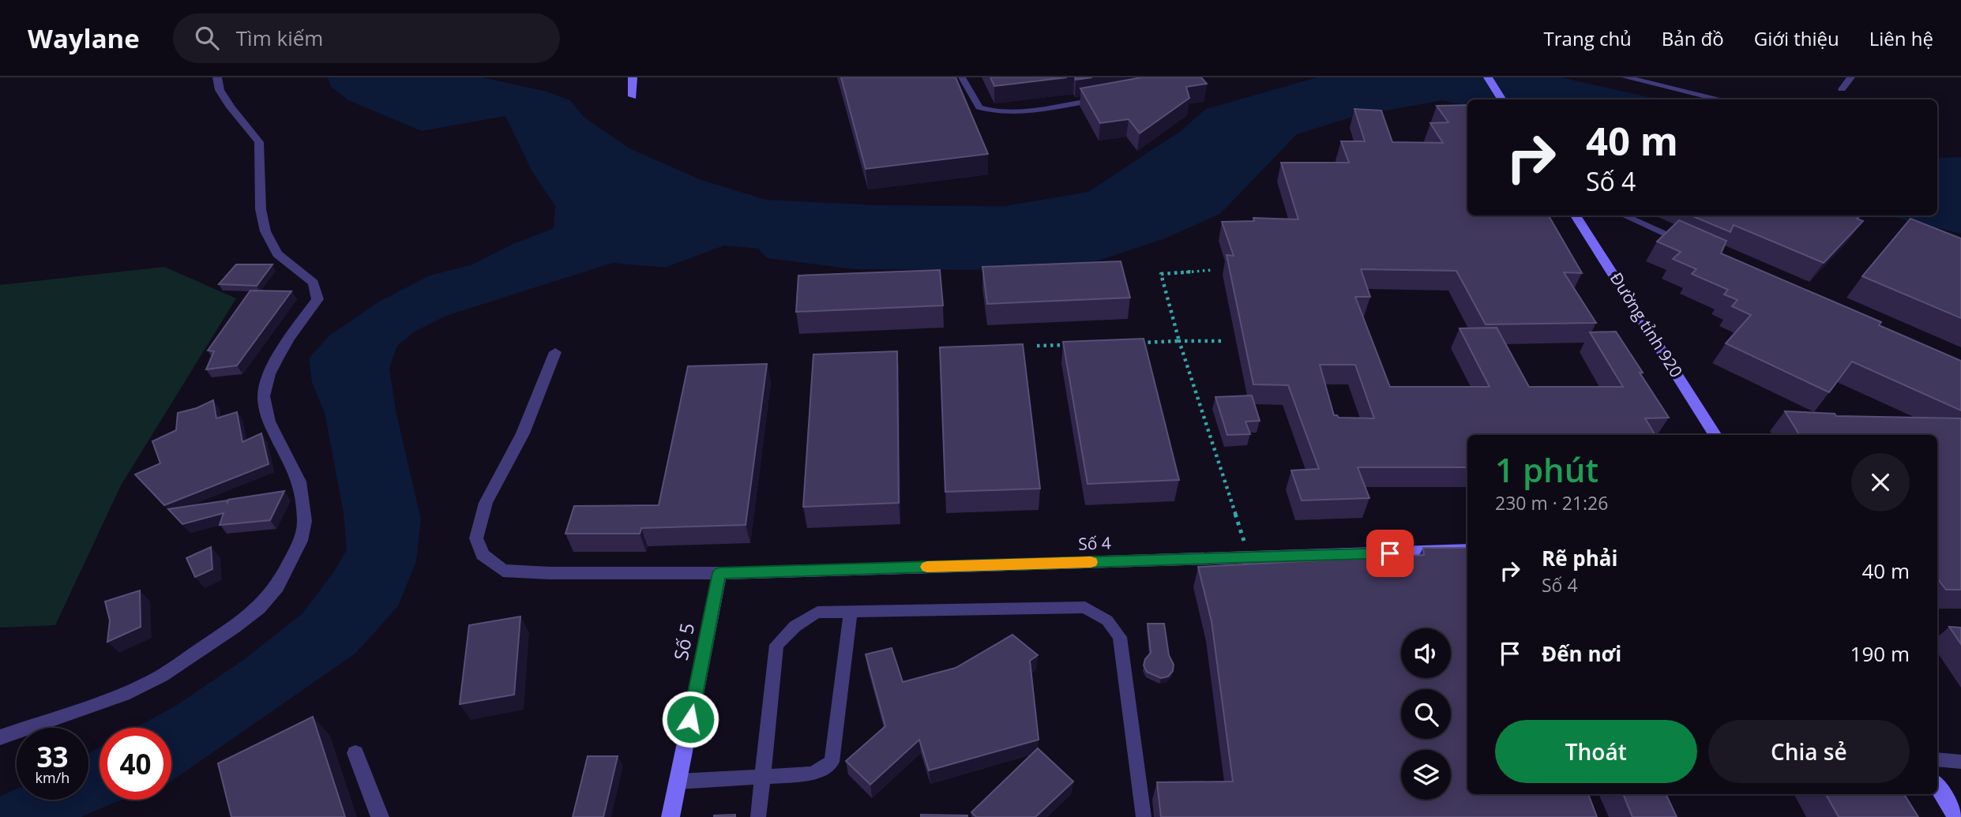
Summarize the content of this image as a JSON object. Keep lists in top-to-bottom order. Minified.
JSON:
{"streets":{"street":["Đường tỉnh 920","Số 4","Số 5"]},"crossings":[["Số 4","Số 5"]],"page":{"header":"Waylane","search":"Tìm kiếm","nav":["Trang chủ","Bản đồ","Giới thiệu","Liên hệ"],"turn":["40 m","Số 4"],"heading":["1 phút","230 m · 21:26"],"list":[{"name":"Rẽ phải","note":"Số 4","value":"40 m"},{"name":"Đến nơi","value":"190 m"}],"buttons":["Thoát","Chia sẻ"],"speed":"33 km/h","limit":"40"}}
